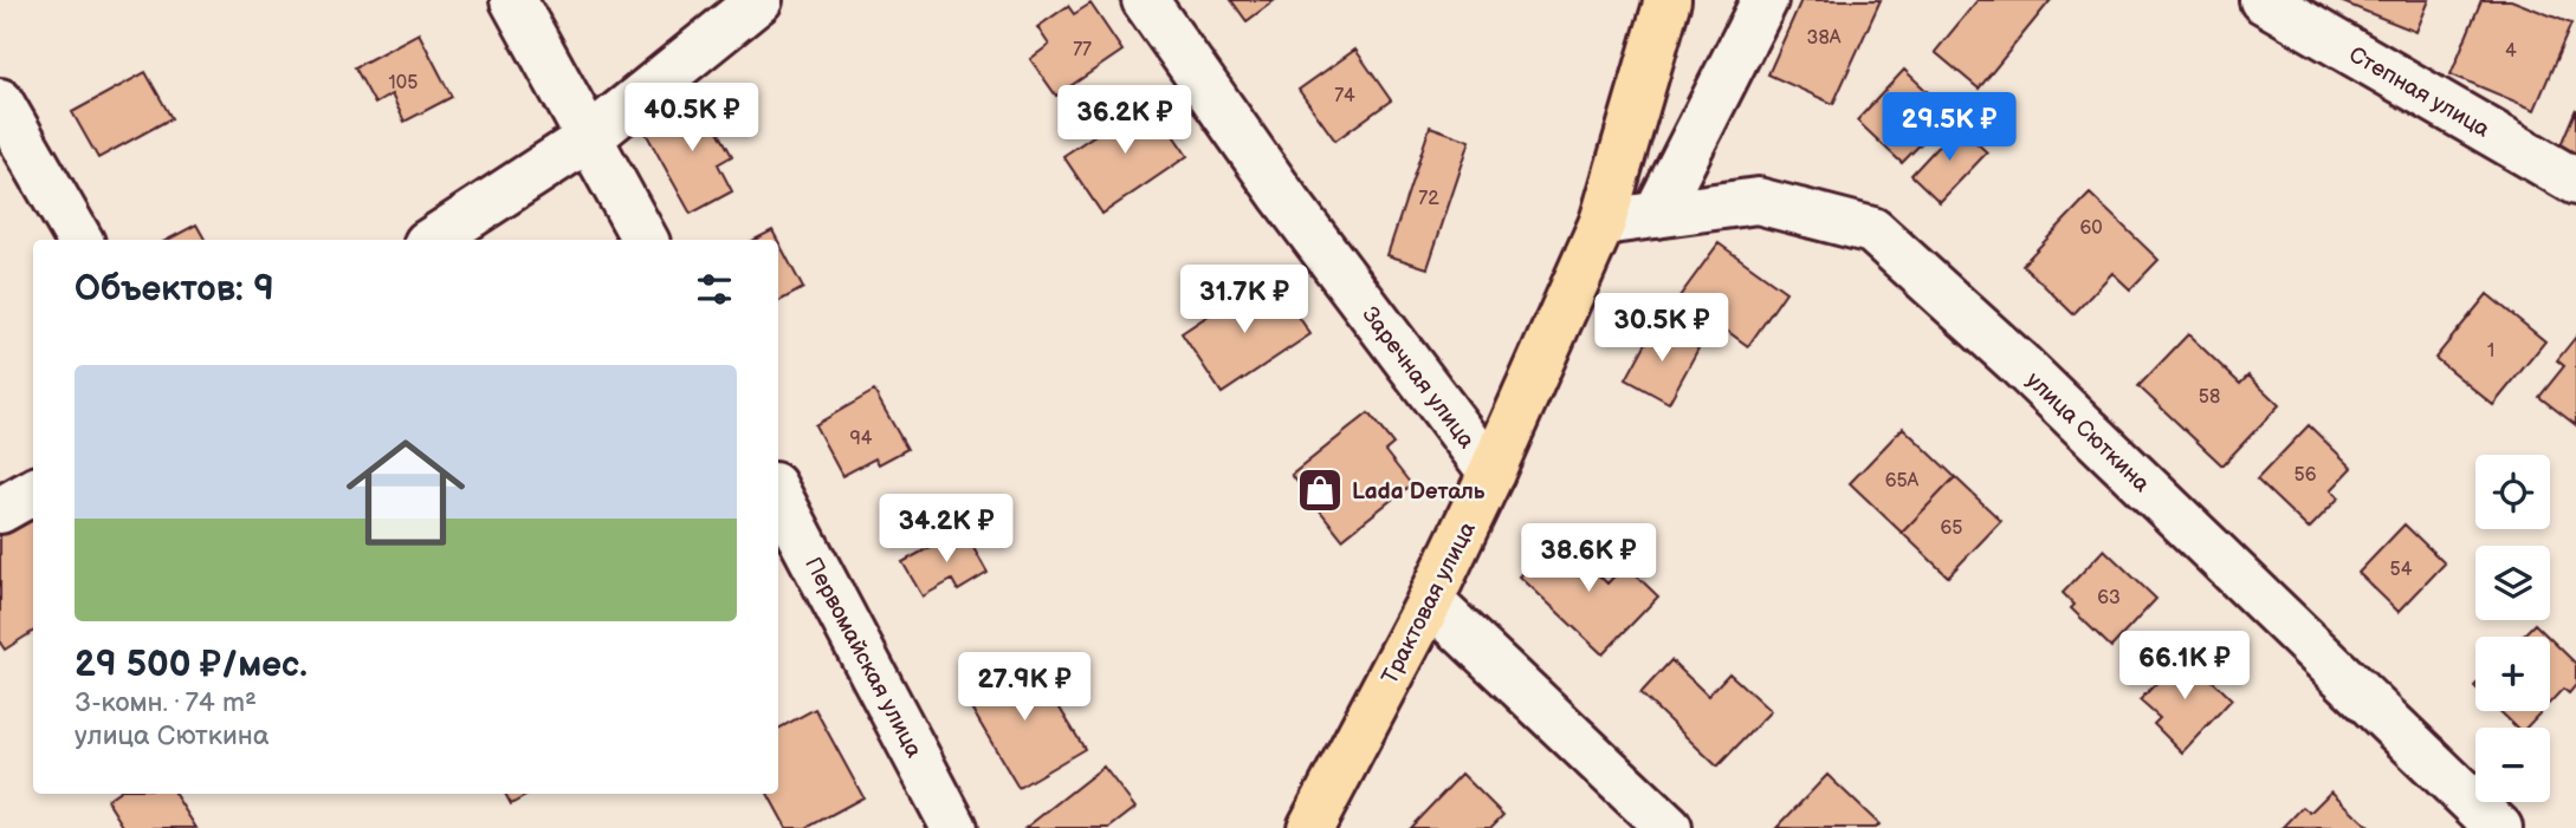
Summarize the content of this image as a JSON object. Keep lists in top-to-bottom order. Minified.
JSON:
{"streets":{"main road":["Трактовая улица"],"street":["Степная улица","Заречная улица","улица Сюткина","Первомайская улица"]},"crossings":[["Заречная улица","Трактовая улица"],["улица Сюткина","Трактовая улица"]],"places":{"shop":["Lada Dеталь"]},"house_numbers":["38А","77","4","105","74","72","60","1","58","94","56","65А","65","54","63"],"page":{"price":["40.5K ₽","36.2K ₽","29.5K ₽","31.7K ₽","30.5K ₽","34.2K ₽","38.6K ₽","66.1K ₽","27.9K ₽"],"heading":"Объектов: 9","list":[{"name":"29 500 ₽/мес.","note":"3-комн. · 74 m² · улица Сюткина"}],"map_buttons":["+","−"]}}
